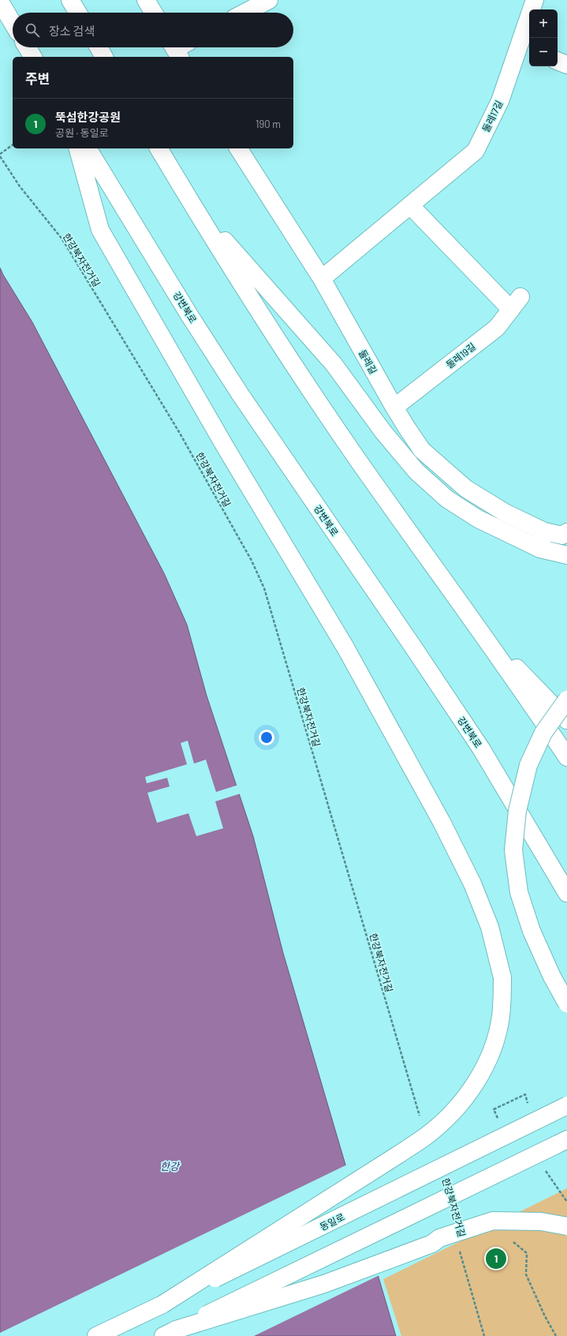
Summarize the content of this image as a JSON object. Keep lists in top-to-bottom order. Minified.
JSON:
{"streets":{"main road":["둘레17길","강변북로","둘레19길","둘레길","동일로"],"path":["한강북자전거길"]},"crossings":[["둘레17길","둘레19길"],["둘레17길","둘레길"],["둘레19길","둘레길"]],"water":["한강"],"page":{"map_buttons":["+","−"],"search":"장소 검색","heading":"주변","list":[{"mark":"1","name":"뚝섬한강공원","note":"공원 · 동일로","value":"190 m"}],"pins":"1"}}
